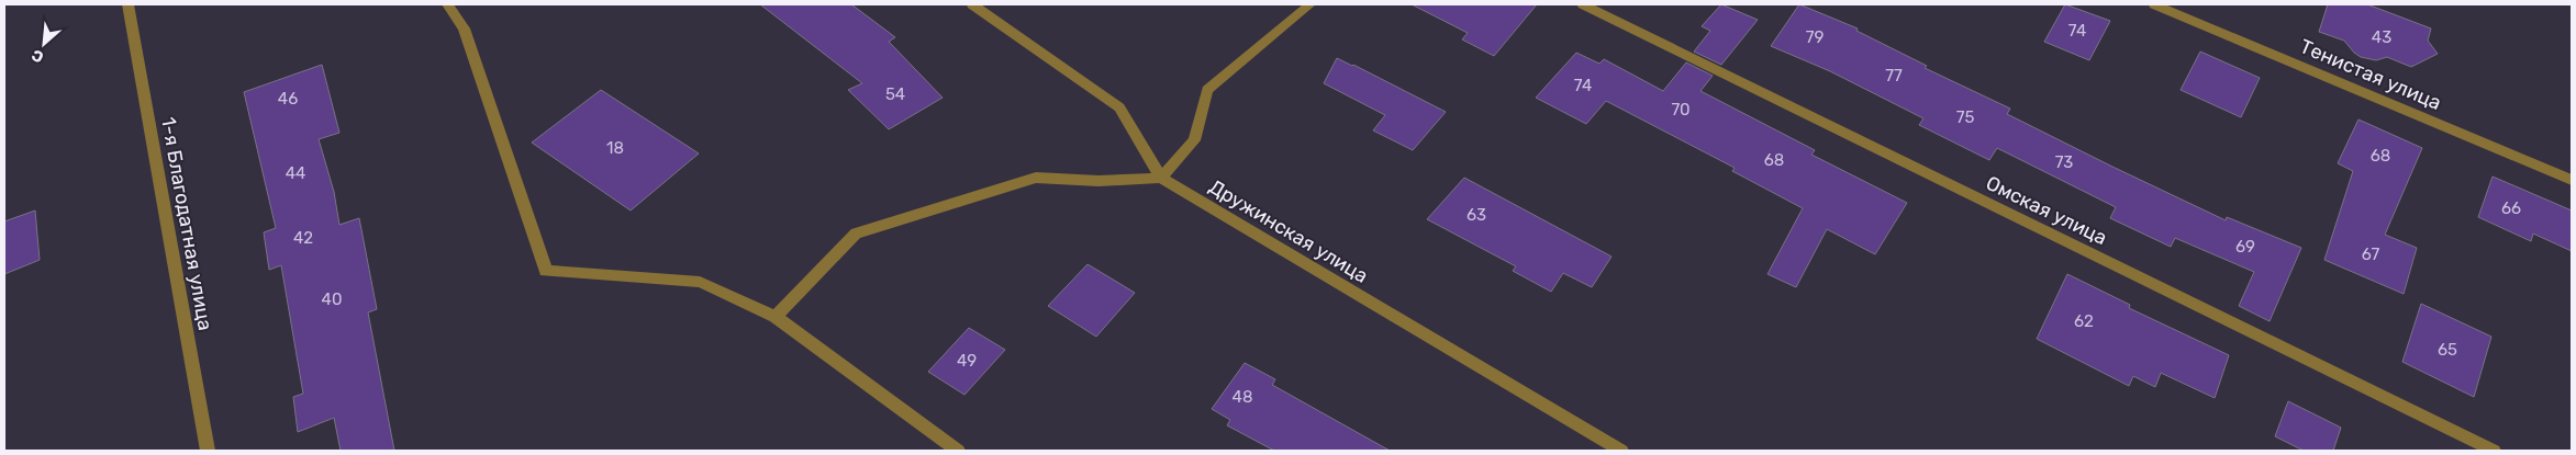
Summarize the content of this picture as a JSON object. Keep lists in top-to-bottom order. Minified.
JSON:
{"streets":{"street":["Тенистая улица","Омская улица","1-я Благодатная улица","Дружинская улица"]},"house_numbers":["74","79","43","77","74","54","46","70","75","18","68","68","73","44","66","63","42","69","67","40","62","65","49","48"],"north":"bottom left"}
